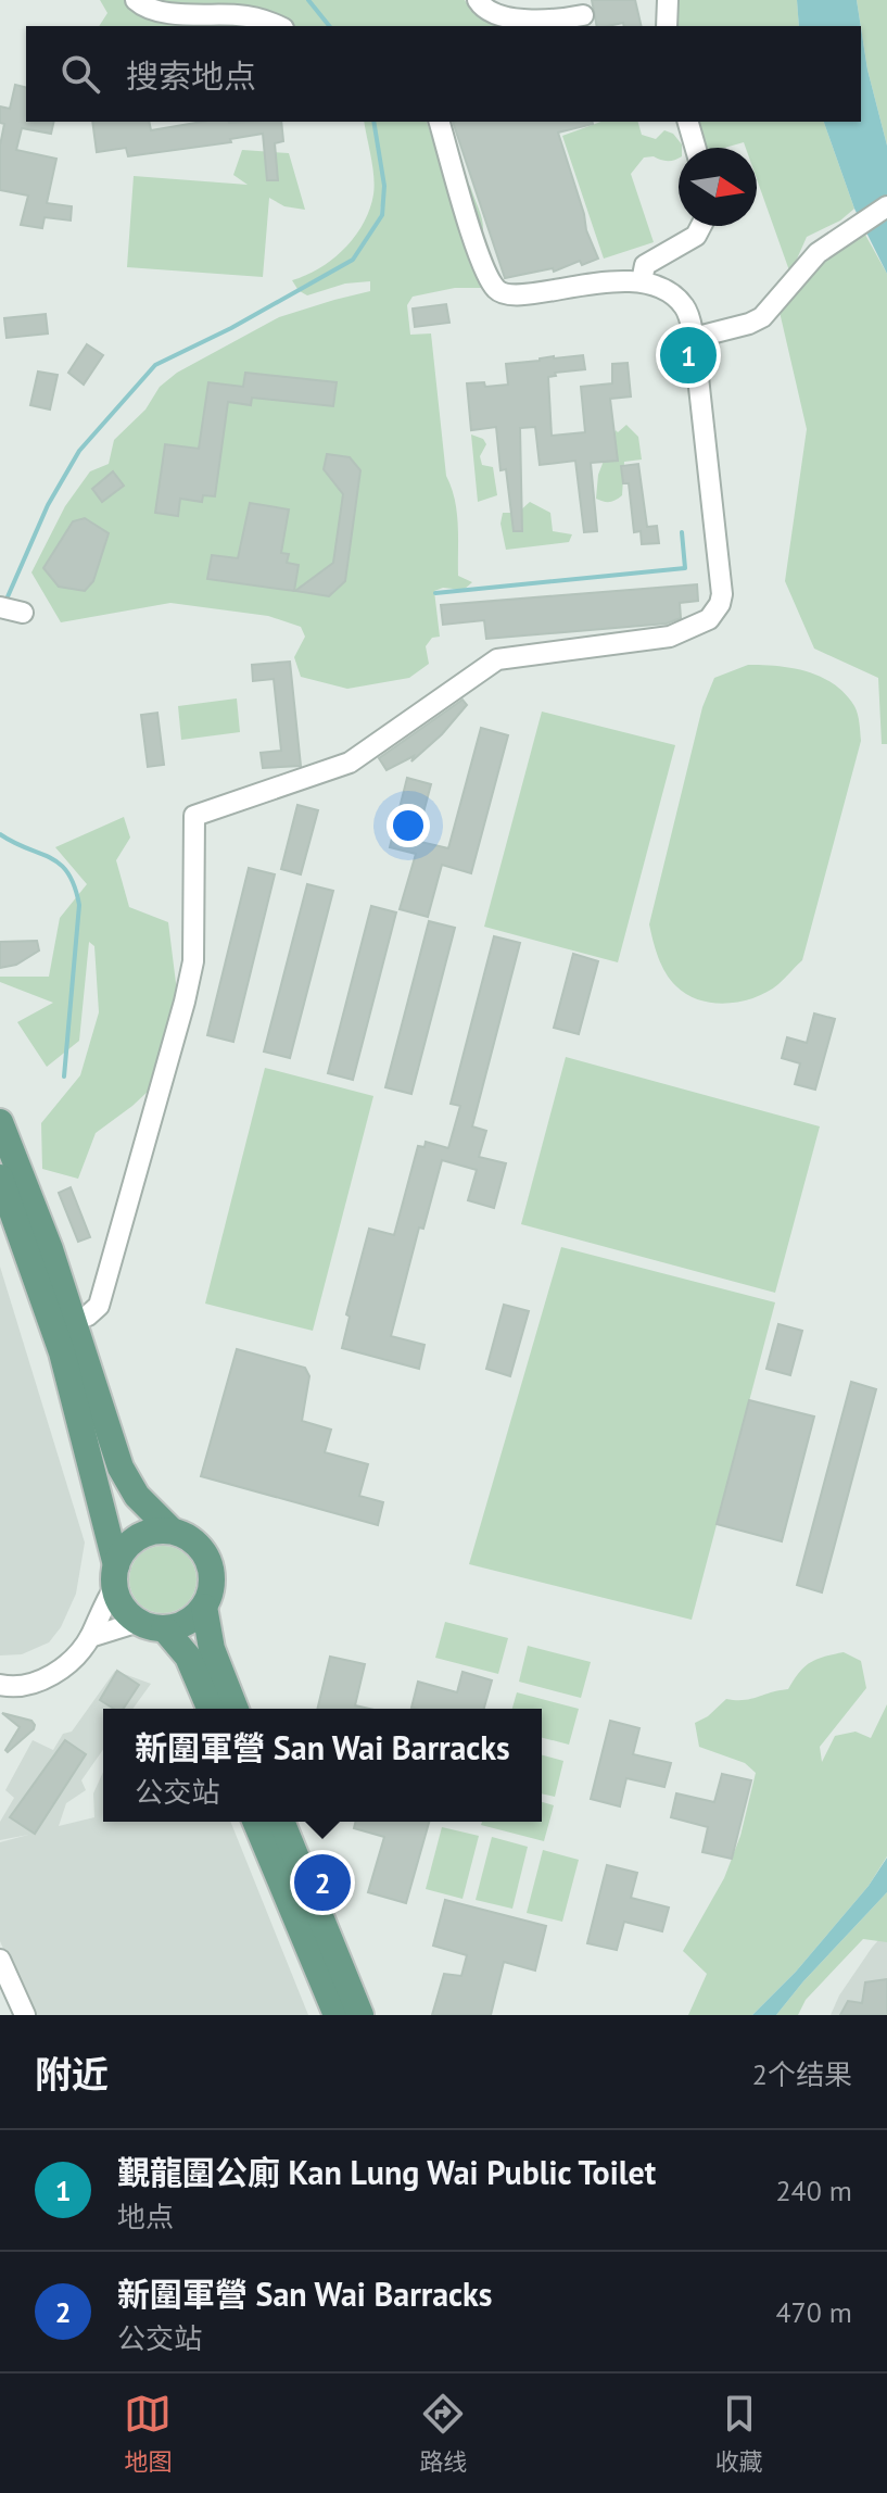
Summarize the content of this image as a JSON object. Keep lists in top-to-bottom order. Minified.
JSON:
{"north":"right","page":{"search":"搜索地点","pins":["1","2"],"popup":["新圍軍營 San Wai Barracks","公交站"],"heading":["附近","2个结果"],"list":[{"mark":"1","name":"覲龍圍公廁 Kan Lung Wai Public Toilet","note":"地点","value":"240 m"},{"mark":"2","name":"新圍軍營 San Wai Barracks","note":"公交站","value":"470 m"}],"nav":["地图","路线","收藏"]}}
